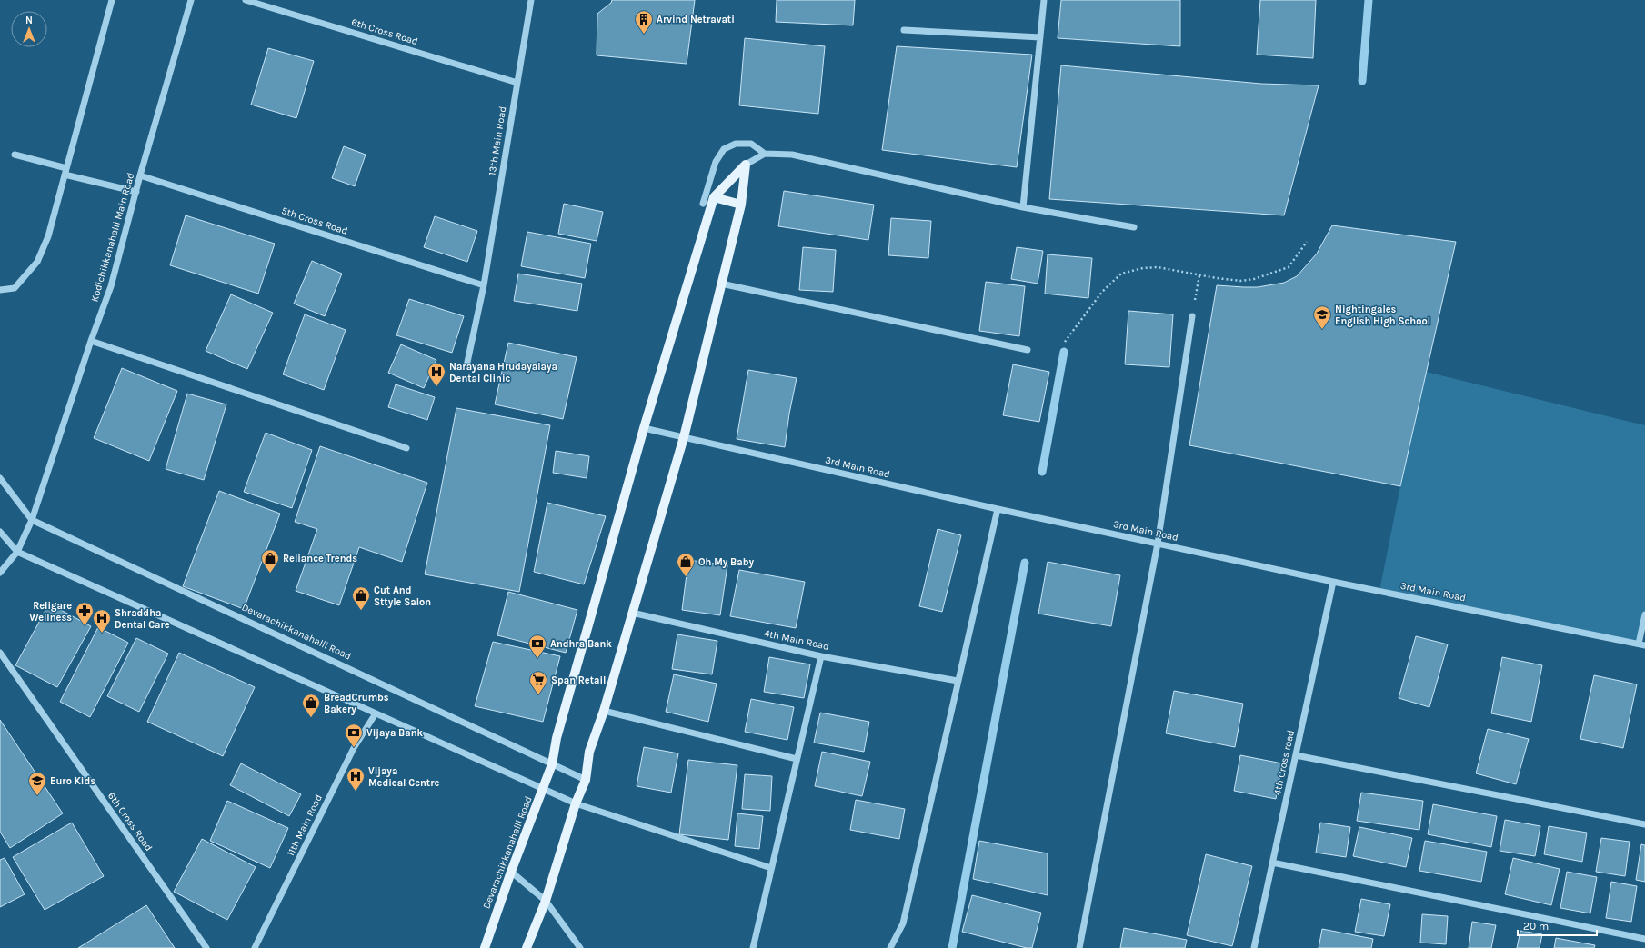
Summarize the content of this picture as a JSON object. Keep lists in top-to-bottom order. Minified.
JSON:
{"streets":{"main road":["Devarachikkanahalli Road"],"street":["6th Cross Road","13th Main Road","5th Cross Road","Kodichikkanahalli Main Road","3rd Main Road","4th Main Road","4th Cross road","11th Main Road"]},"crossings":[["6th Cross Road","13th Main Road"],["13th Main Road","5th Cross Road"],["5th Cross Road","Kodichikkanahalli Main Road"],["Kodichikkanahalli Main Road","Devarachikkanahalli Road"],["3rd Main Road","Devarachikkanahalli Road"],["3rd Main Road","4th Cross road"]],"places":{"building":["Arvind Netravati"],"school or university":["Nightingales English High School","Euro Kids"],"hospital":["Narayana Hrudayalaya Dental Clinic","Shraddha Dental Care","Vijaya Medical Centre"],"shop":["Reliance Trends","Oh My Baby","Cut And Sttyle Salon","BreadCrumbs Bakery"],"pharmacy":["Religare Wellness"],"bank":["Andhra Bank","Vijaya Bank"],"supermarket":["Span Retail"]},"scale_bar":"20 m","north":"top"}
